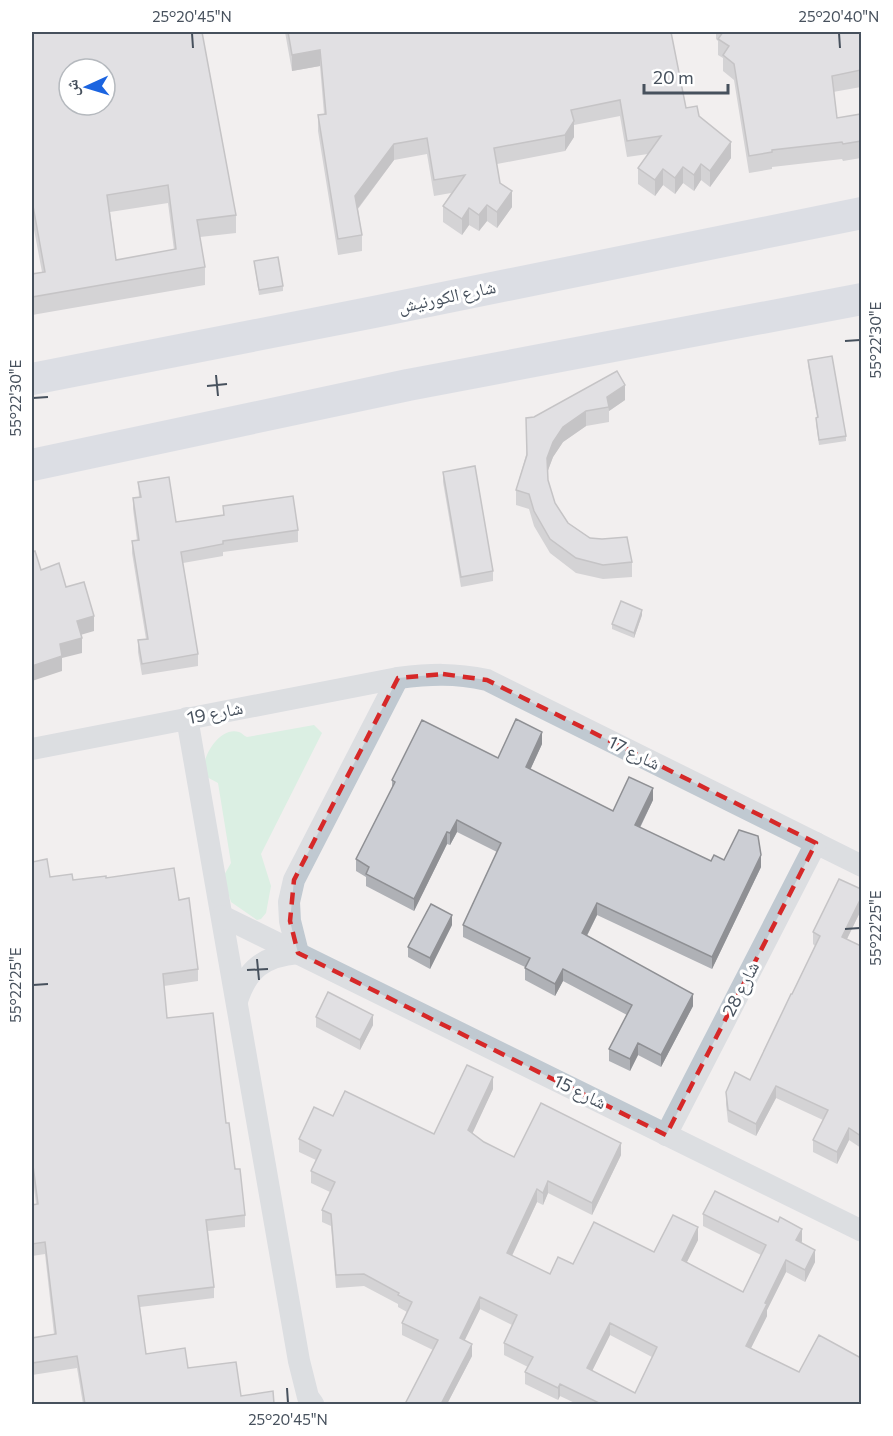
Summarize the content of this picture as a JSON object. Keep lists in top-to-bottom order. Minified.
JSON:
{"streets":{"street":["شارع الكورنيش","شارع 19","شارع 17","شارع 28","شارع 15"]},"crossings":[["شارع 19","شارع 17"],["شارع 17","شارع 28"],["شارع 28","شارع 15"]],"scale_bar":"20 m","north":"left","coordinates":["25°20'45\"N","25°20'40\"N","55°22'30\"E","55°22'25\"E"]}
